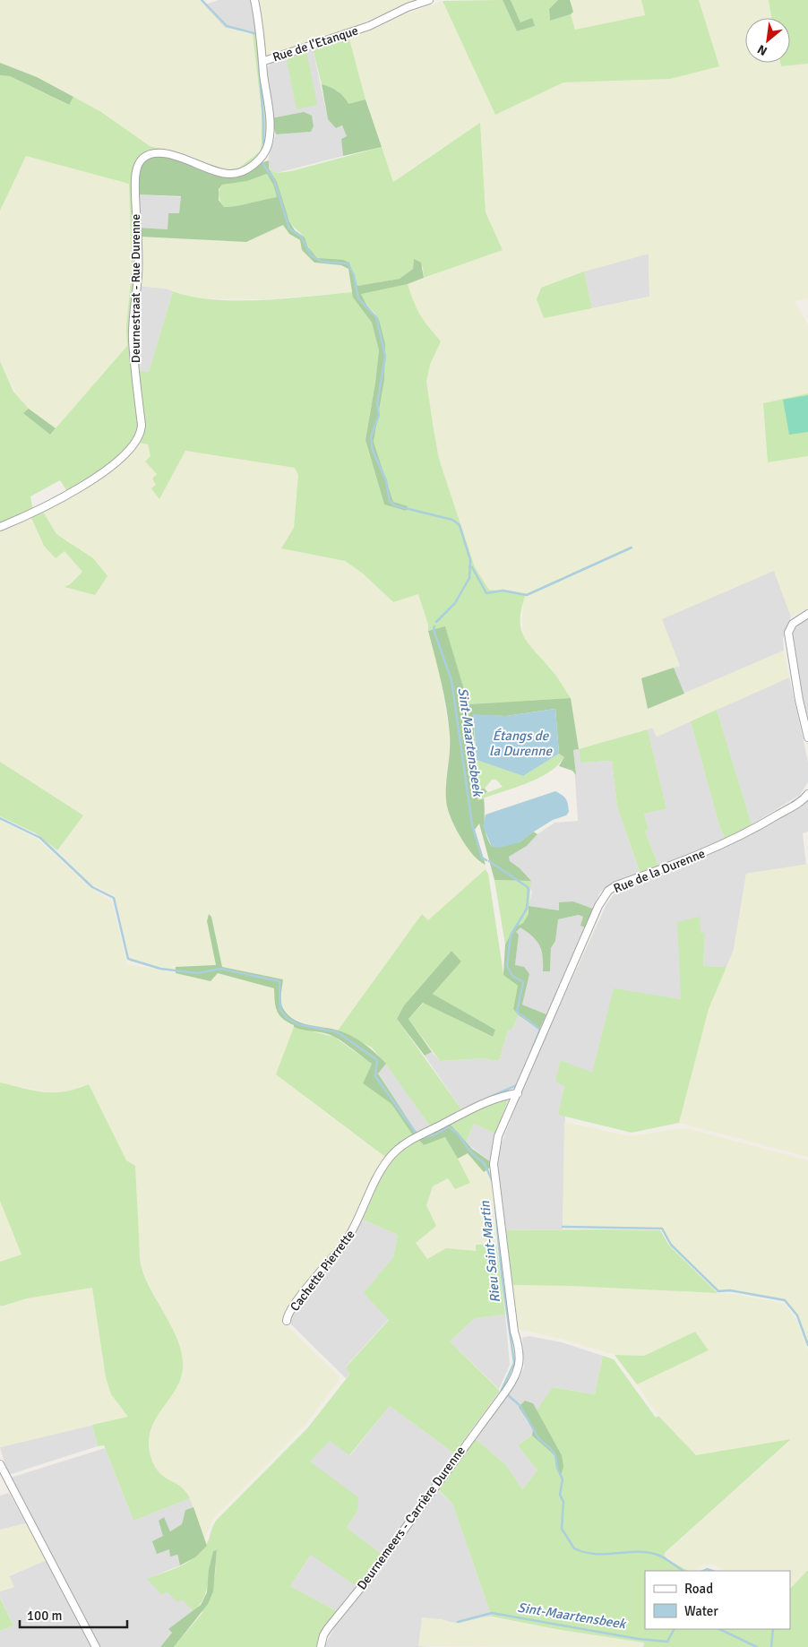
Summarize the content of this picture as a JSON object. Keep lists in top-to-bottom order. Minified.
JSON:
{"streets":{"street":["Rue de l'Etanque","Deurnestraat - Rue Durenne","Rue de la Durenne","Cachette Pierrette","Deurnemeers - Carrière Durenne"]},"crossings":[["Rue de l'Etanque","Deurnestraat - Rue Durenne"],["Rue de la Durenne","Cachette Pierrette"],["Rue de la Durenne","Deurnemeers - Carrière Durenne"]],"water":["Étangs de la Durenne","Sint-Maartensbeek","Rieu Saint-Martin"],"legend":["Road","Water"],"scale_bar":"100 m","north":"bottom left"}
